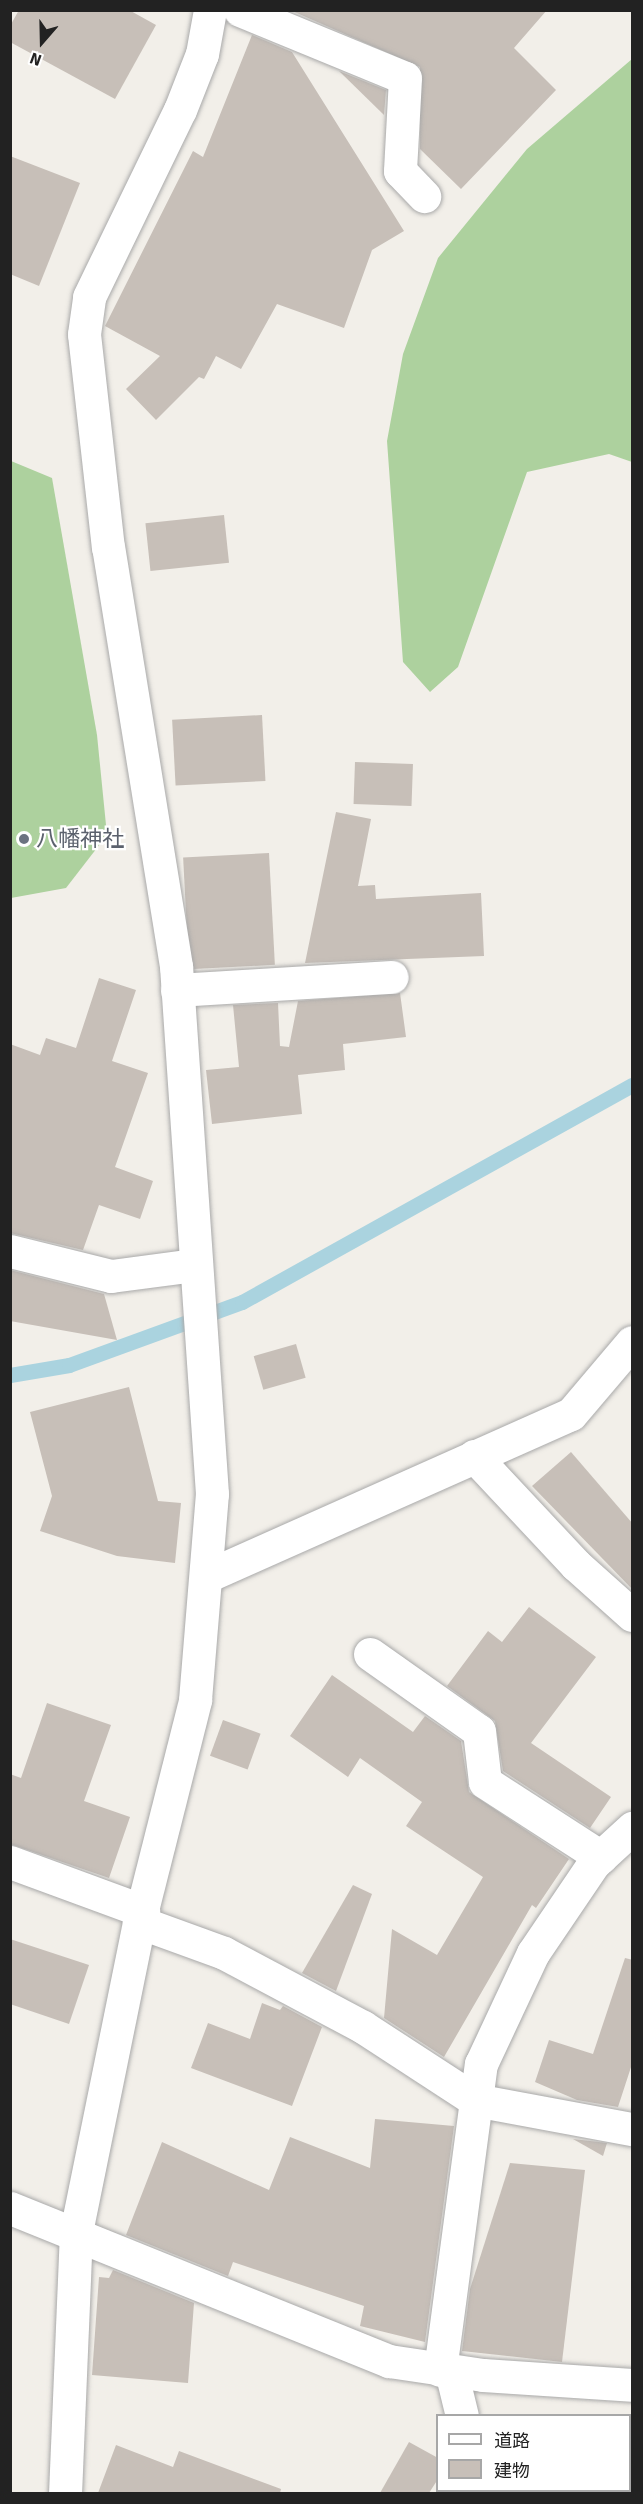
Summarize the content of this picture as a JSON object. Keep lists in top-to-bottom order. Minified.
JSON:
{"places":["八幡神社"],"legend":["道路","建物"],"north":"bottom"}
